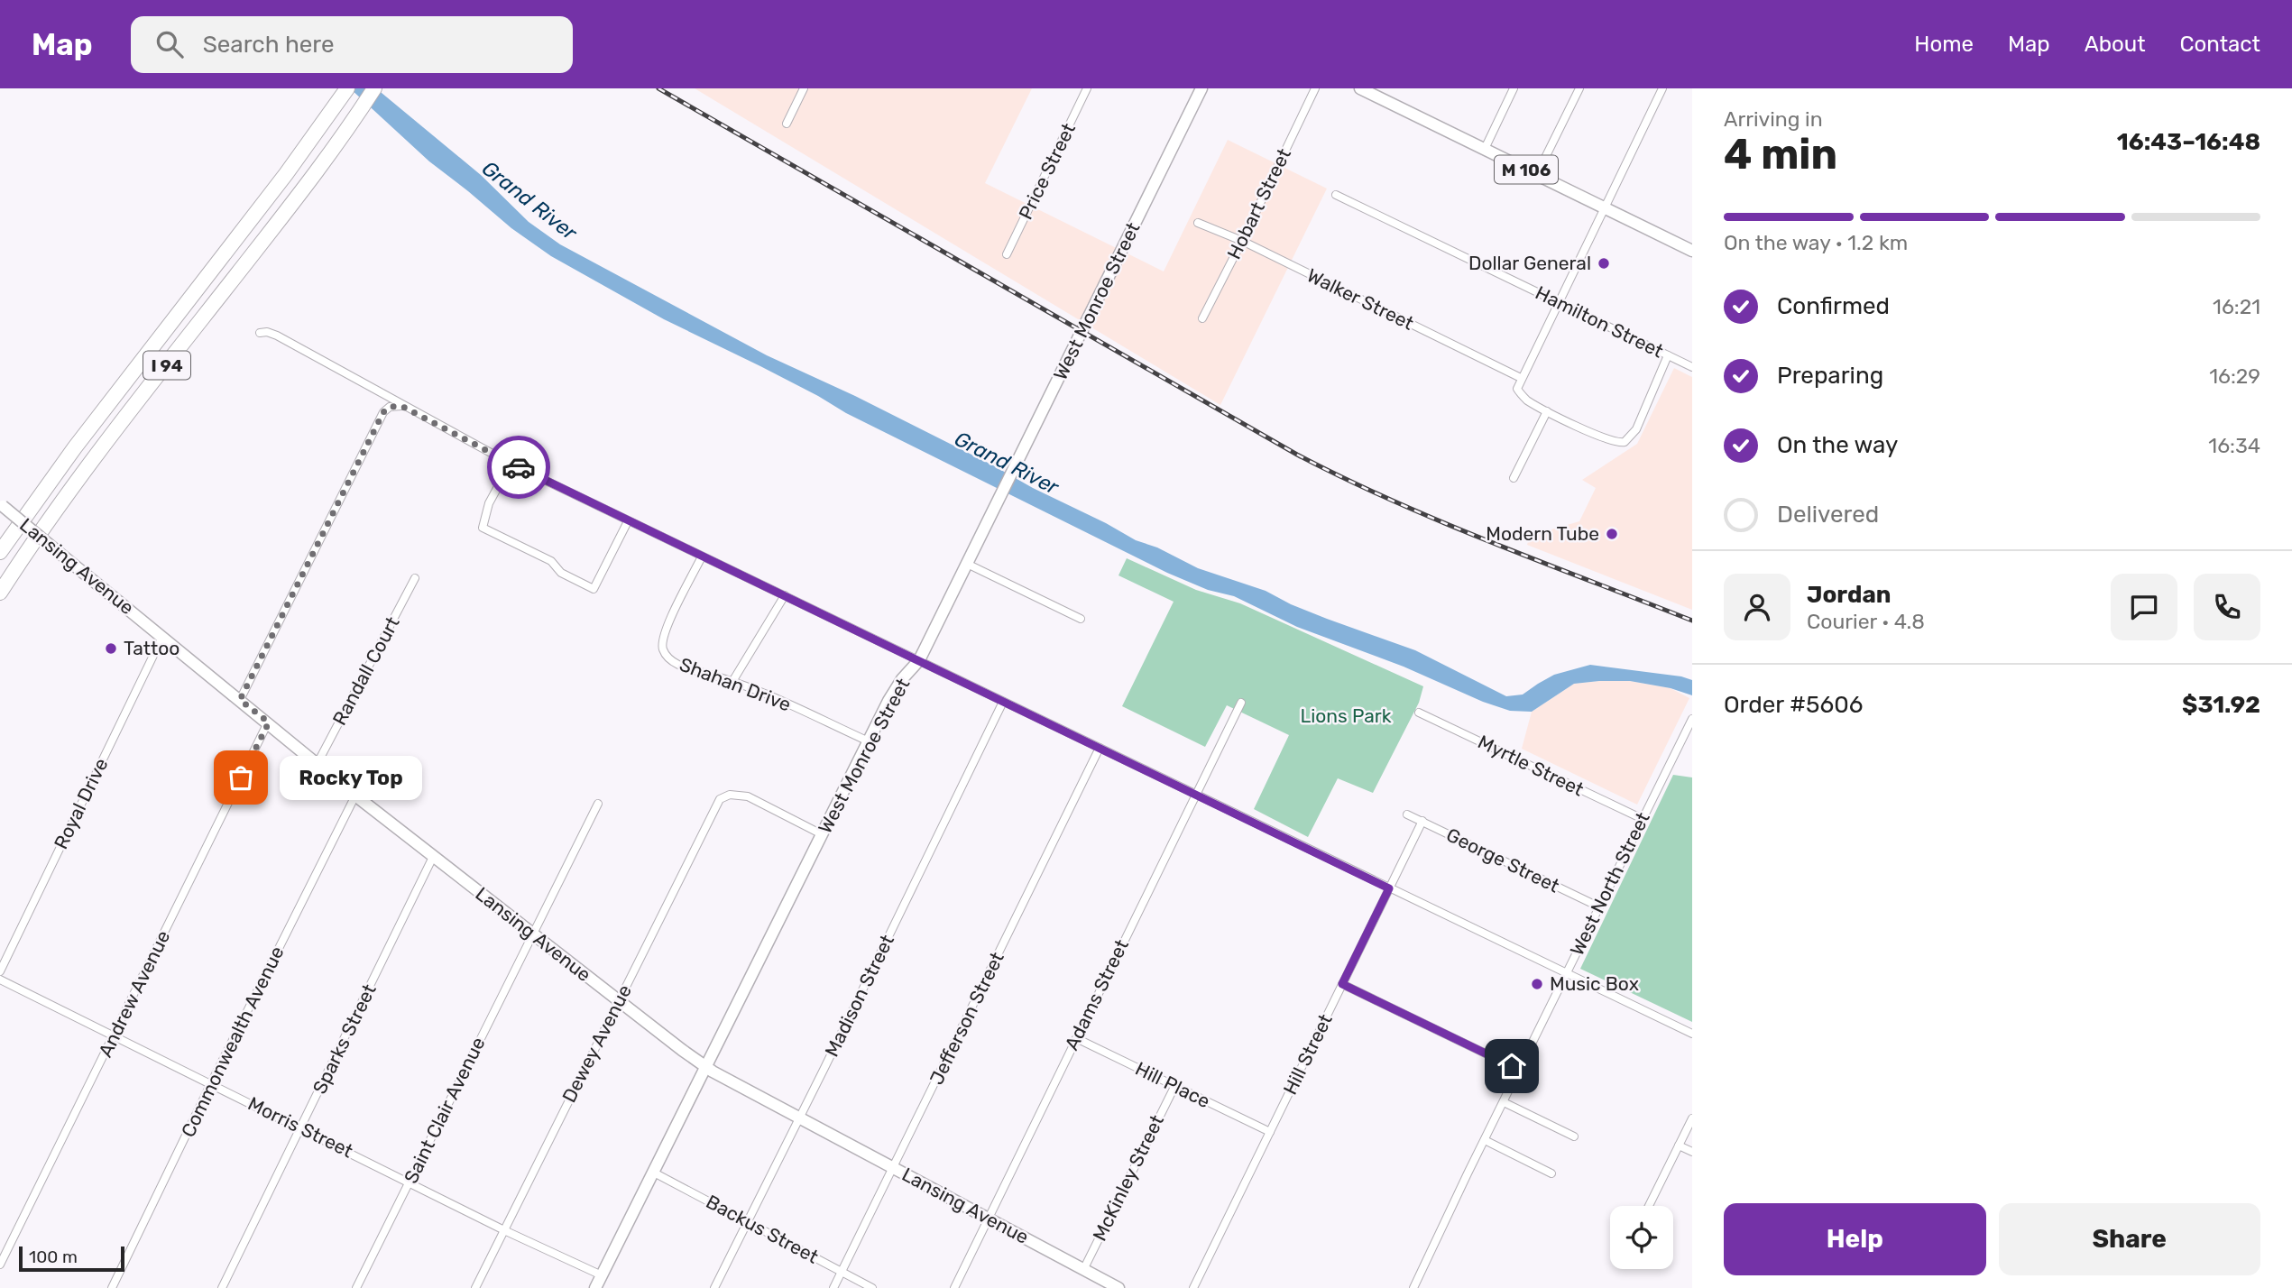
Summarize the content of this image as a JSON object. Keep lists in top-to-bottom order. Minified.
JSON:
{"streets":{"highway":["I 94"],"main road":["M 106","West Monroe Street","Lansing Avenue"],"street":["Price Street","Hobart Street","Walker Street","Hamilton Street","Randall Court","Shahan Drive","Myrtle Street","Royal Drive","George Street","West North Street","Andrew Avenue","Adams Street","Madison Street","Jefferson Street","Sparks Street","Commonwealth Avenue","Dewey Avenue","Hill Street","Hill Place","Saint Clair Avenue","Morris Street","McKinley Street","Backus Street"]},"crossings":[["Hobart Street","Walker Street"],["West Monroe Street","Lansing Avenue"],["West Monroe Street","Shahan Drive"],["West Monroe Street","Dewey Avenue"],["West Monroe Street","Morris Street"],["West Monroe Street","Backus Street"],["Lansing Avenue","Randall Court"],["Lansing Avenue","Royal Drive"],["Lansing Avenue","Andrew Avenue"],["Lansing Avenue","Adams Street"],["Lansing Avenue","Madison Street"],["Lansing Avenue","Jefferson Street"],["Lansing Avenue","Sparks Street"],["Lansing Avenue","Commonwealth Avenue"],["Lansing Avenue","Dewey Avenue"],["Lansing Avenue","Saint Clair Avenue"],["Lansing Avenue","McKinley Street"],["Myrtle Street","West North Street"],["George Street","West North Street"],["George Street","Hill Street"],["Andrew Avenue","Morris Street"],["Adams Street","Hill Place"],["Madison Street","Backus Street"],["Jefferson Street","Backus Street"],["Sparks Street","Morris Street"],["Commonwealth Avenue","Morris Street"],["Dewey Avenue","Morris Street"],["Hill Street","Hill Place"],["Hill Place","McKinley Street"],["Saint Clair Avenue","Morris Street"]],"water":["Grand River"],"parks":["Lions Park"],"places":["Dollar General","Modern Tube","Tattoo","Rocky Top","Music Box"],"scale_bar":"100 m","page":{"header":"Map","search":"Search here","nav":["Home","Map","About","Contact"],"heading":["4 min","Arriving in","16:43–16:48"],"panel":["Jordan","Courier · 4.8","Order #5606","$31.92"],"bar":"On the way · 1.2 km","list":[["Confirmed","16:21"],["Preparing","16:29"],["On the way","16:34"],"Delivered"],"bubble":"Rocky Top","buttons":["Help","Share"],"scale":"100 m"}}
